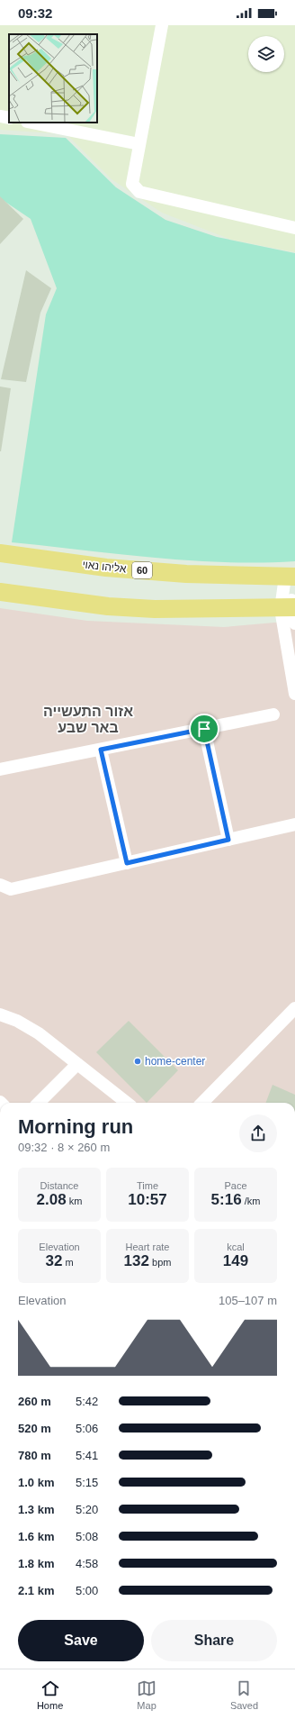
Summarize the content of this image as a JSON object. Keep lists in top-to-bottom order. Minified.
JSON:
{"streets":{"highway":["אליהו נאוי","60"]},"districts":["אזור התעשייה באר שבע"],"places":["home-center"],"page":{"status":"09:32","heading":["Morning run","09:32 · 8 × 260 m"],"stats":[["Distance","2.08 km"],["Time","10:57"],["Pace","5:16 /km"],["Elevation","32 m"],["Heart rate","132 bpm"],["kcal","149"]],"chart":["Elevation","105–107 m"],"list":[{"name":"260 m","note":"5:42"},{"name":"520 m","note":"5:06"},{"name":"780 m","note":"5:41"},{"name":"1.0 km","note":"5:15"},{"name":"1.3 km","note":"5:20"},{"name":"1.6 km","note":"5:08"},{"name":"1.8 km","note":"4:58"},{"name":"2.1 km","note":"5:00"}],"buttons":["Save","Share"],"tabs":["Home","Map","Saved"]}}
